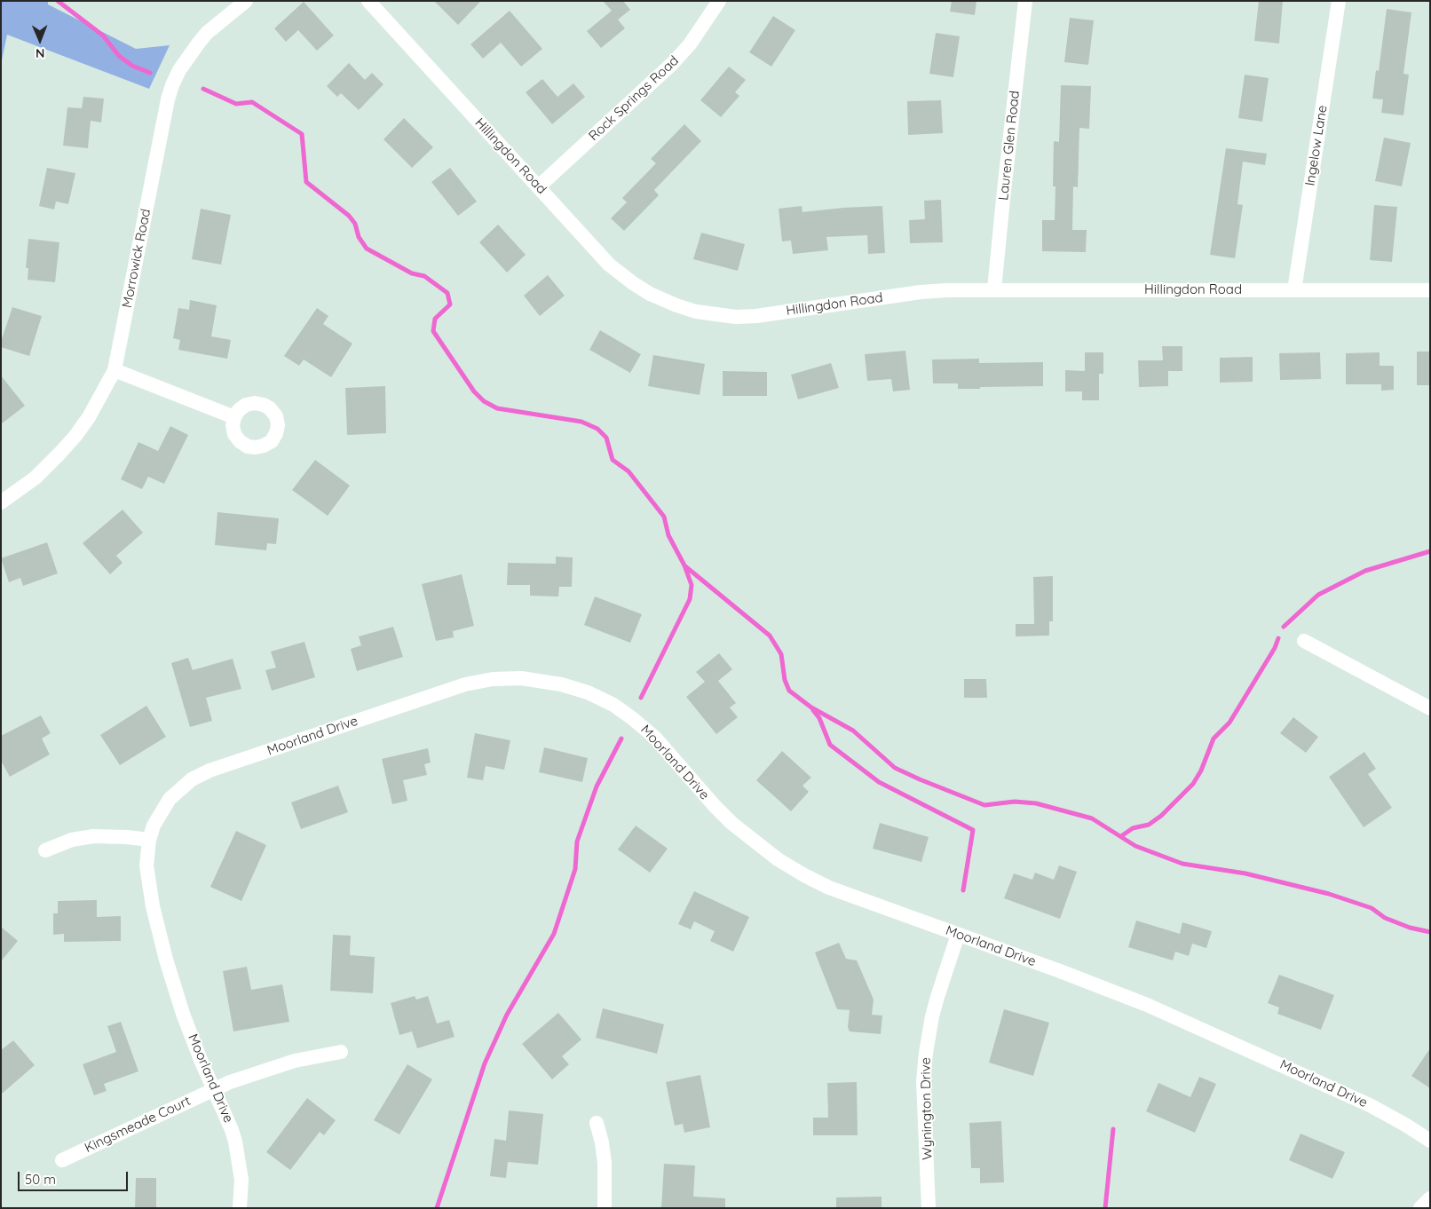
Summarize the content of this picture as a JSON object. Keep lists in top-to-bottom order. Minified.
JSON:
{"streets":{"street":["Rock Springs Road","Lauren Glen Road","Ingelow Lane","Hillingdon Road","Morrowick Road","Moorland Drive","Wynington Drive","Kingsmeade Court"]},"crossings":[["Rock Springs Road","Hillingdon Road"],["Lauren Glen Road","Hillingdon Road"],["Ingelow Lane","Hillingdon Road"],["Moorland Drive","Wynington Drive"],["Moorland Drive","Kingsmeade Court"]],"scale_bar":"50 m","north":"bottom"}
